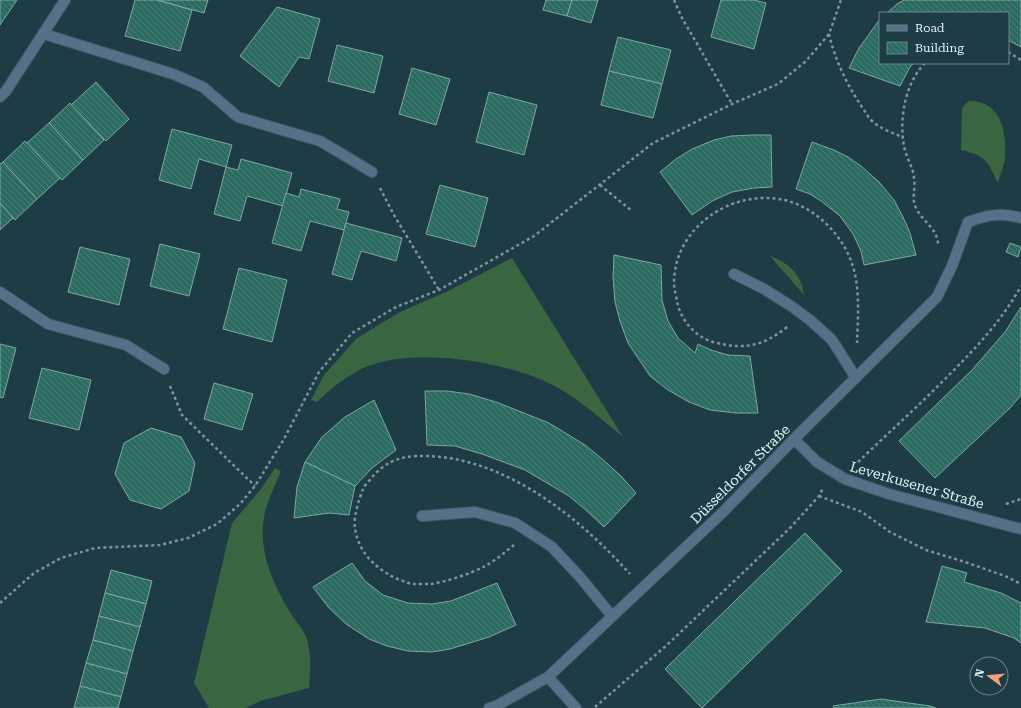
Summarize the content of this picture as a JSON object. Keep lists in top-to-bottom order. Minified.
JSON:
{"streets":{"street":["Düsseldorfer Straße","Leverkusener Straße"]},"crossings":[["Düsseldorfer Straße","Leverkusener Straße"]],"legend":["Road","Building"],"north":"left"}
